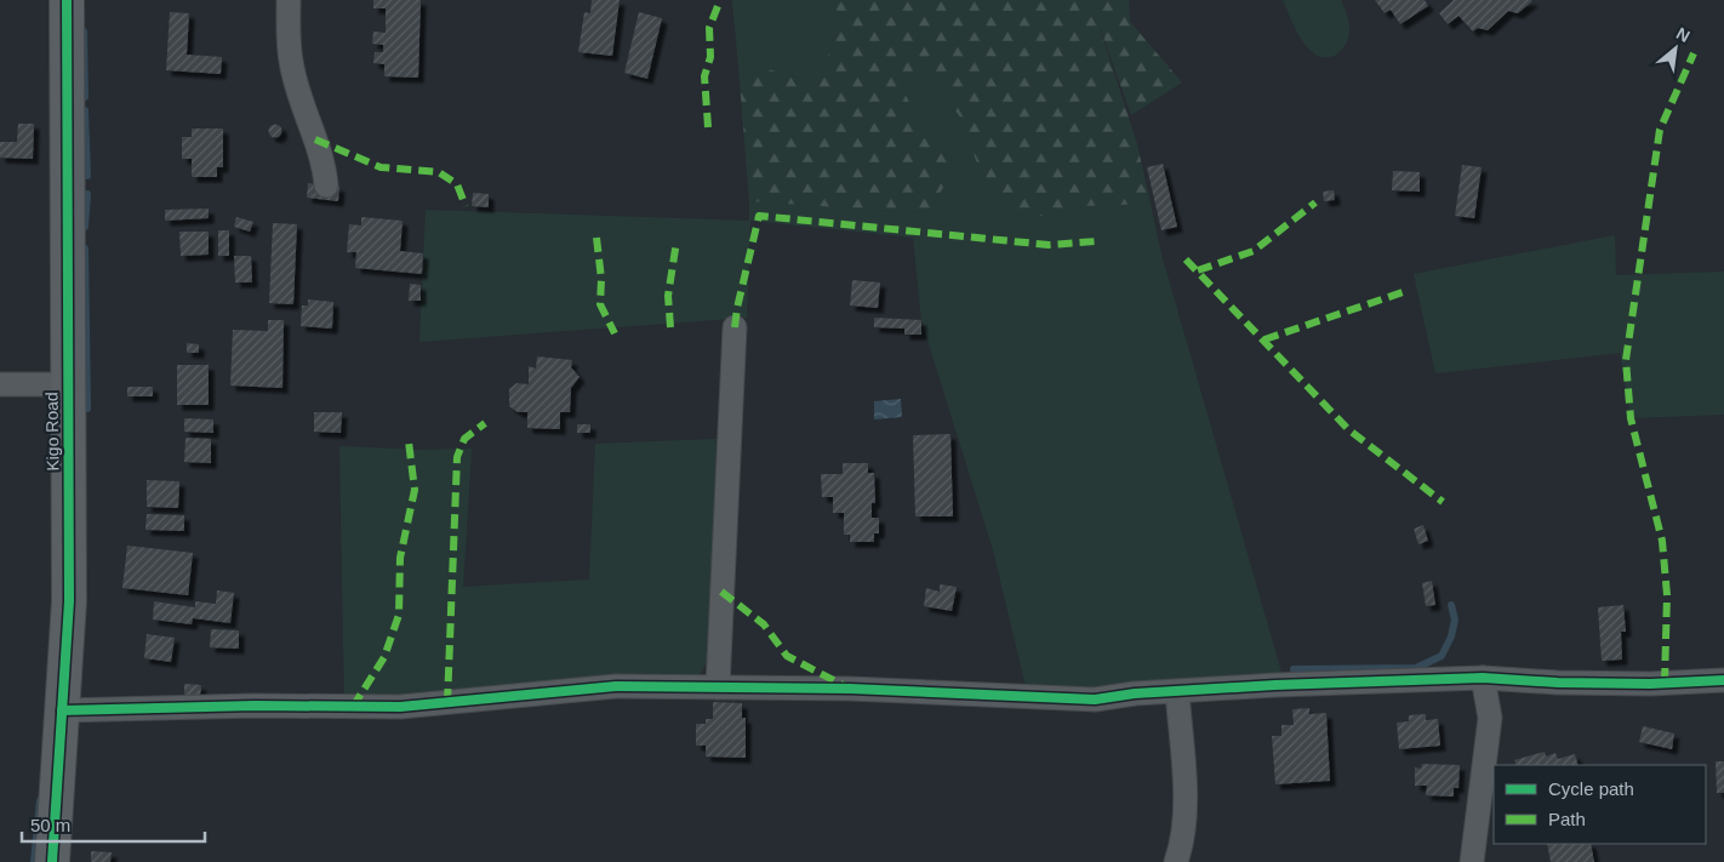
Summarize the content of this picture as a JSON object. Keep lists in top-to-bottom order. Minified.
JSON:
{"streets":{"street":["Kigo Road"]},"legend":["Cycle path","Path"],"scale_bar":"50 m","north":"top right"}
